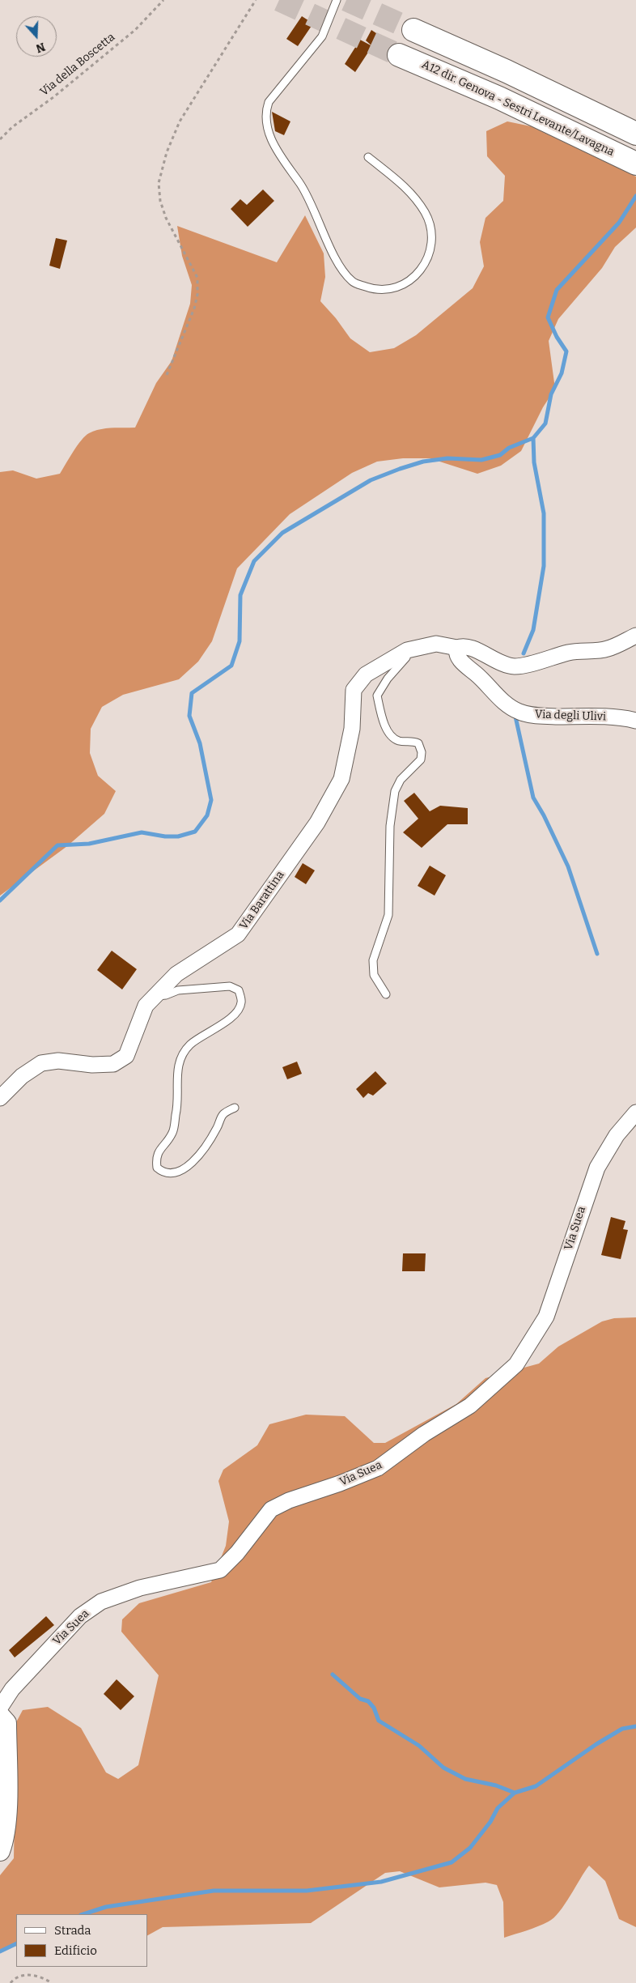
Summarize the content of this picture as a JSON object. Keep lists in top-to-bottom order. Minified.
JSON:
{"streets":{"highway":["A12 dir. Genova - Sestri Levante/Lavagna"],"street":["Via degli Ulivi","Via Barattina","Via Suea"],"path":["Via della Boscetta"]},"crossings":[["Via degli Ulivi","Via Barattina"]],"legend":["Strada","Edificio"],"north":"bottom"}
